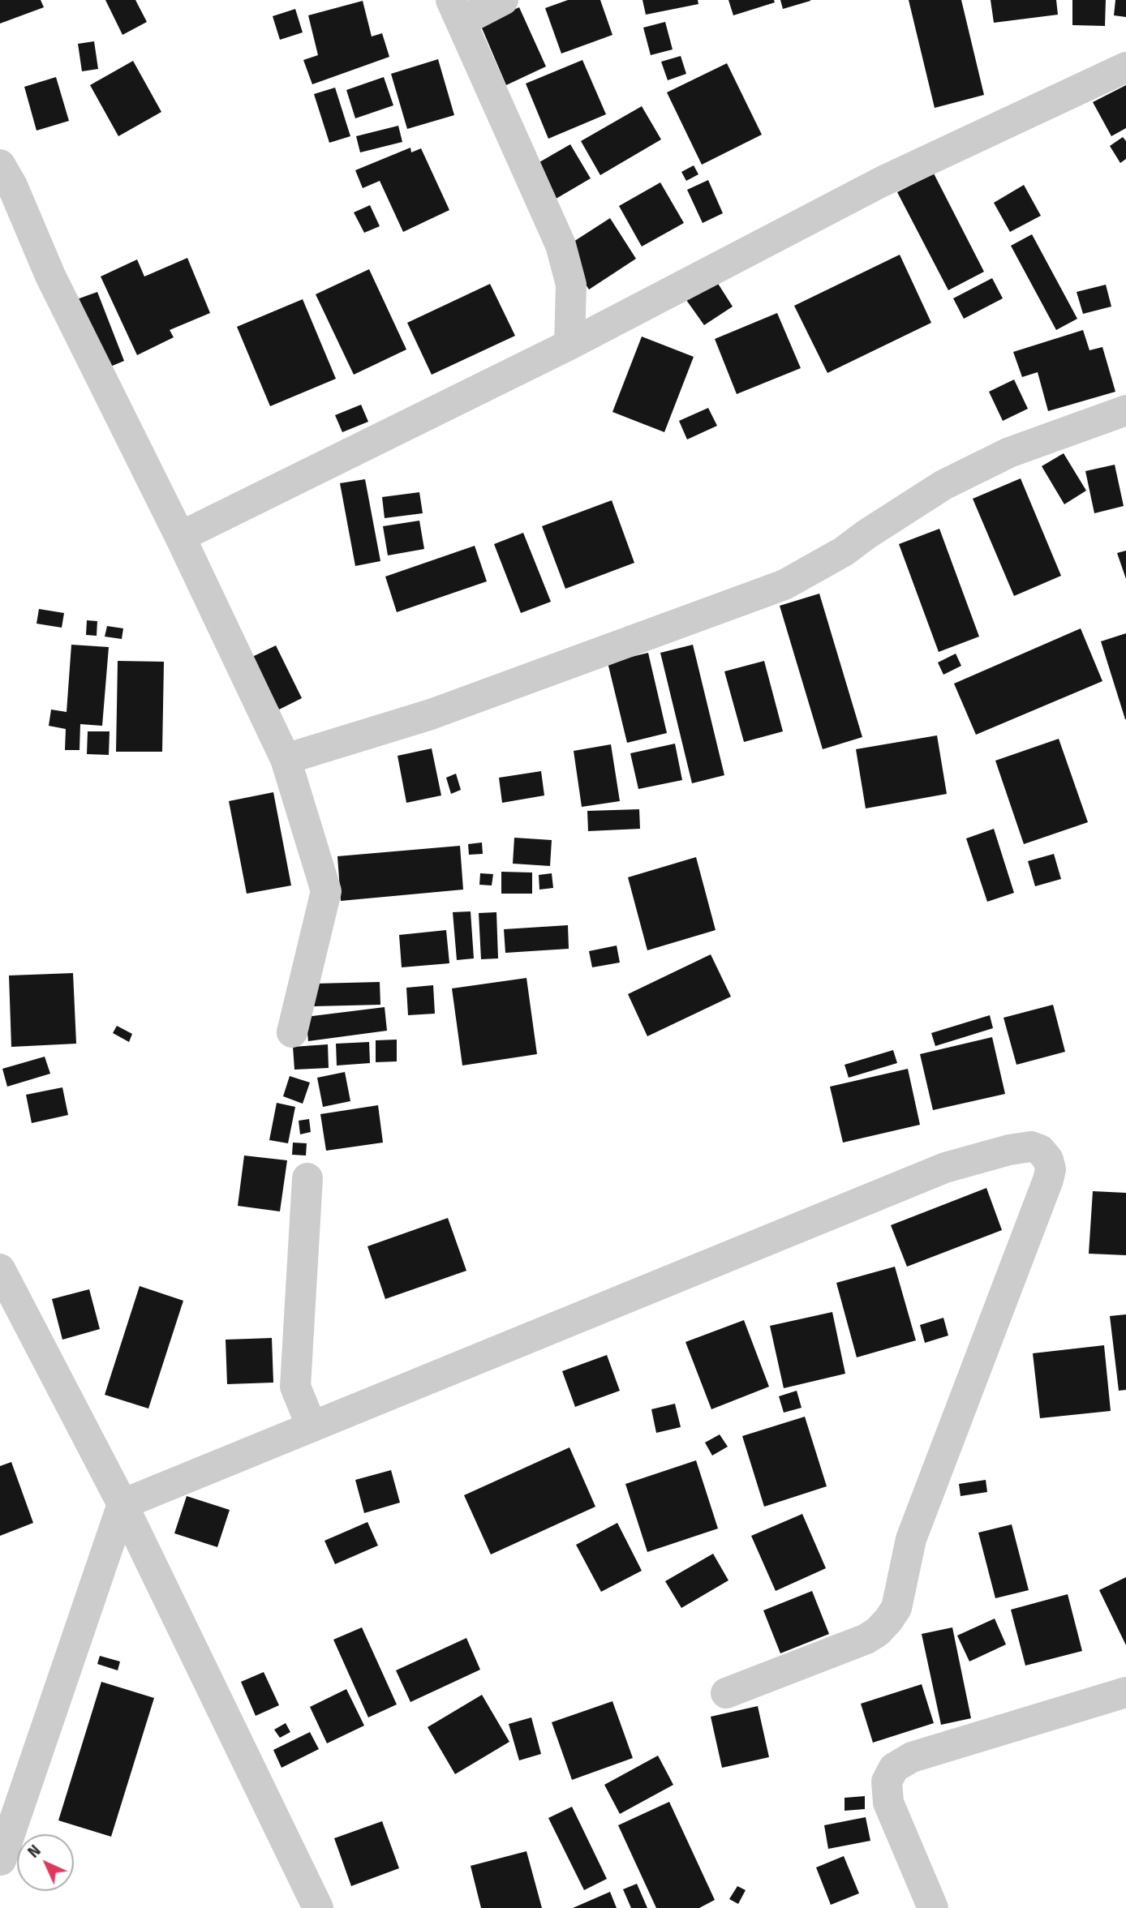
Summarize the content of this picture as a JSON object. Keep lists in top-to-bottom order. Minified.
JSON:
{"north":"top left"}
